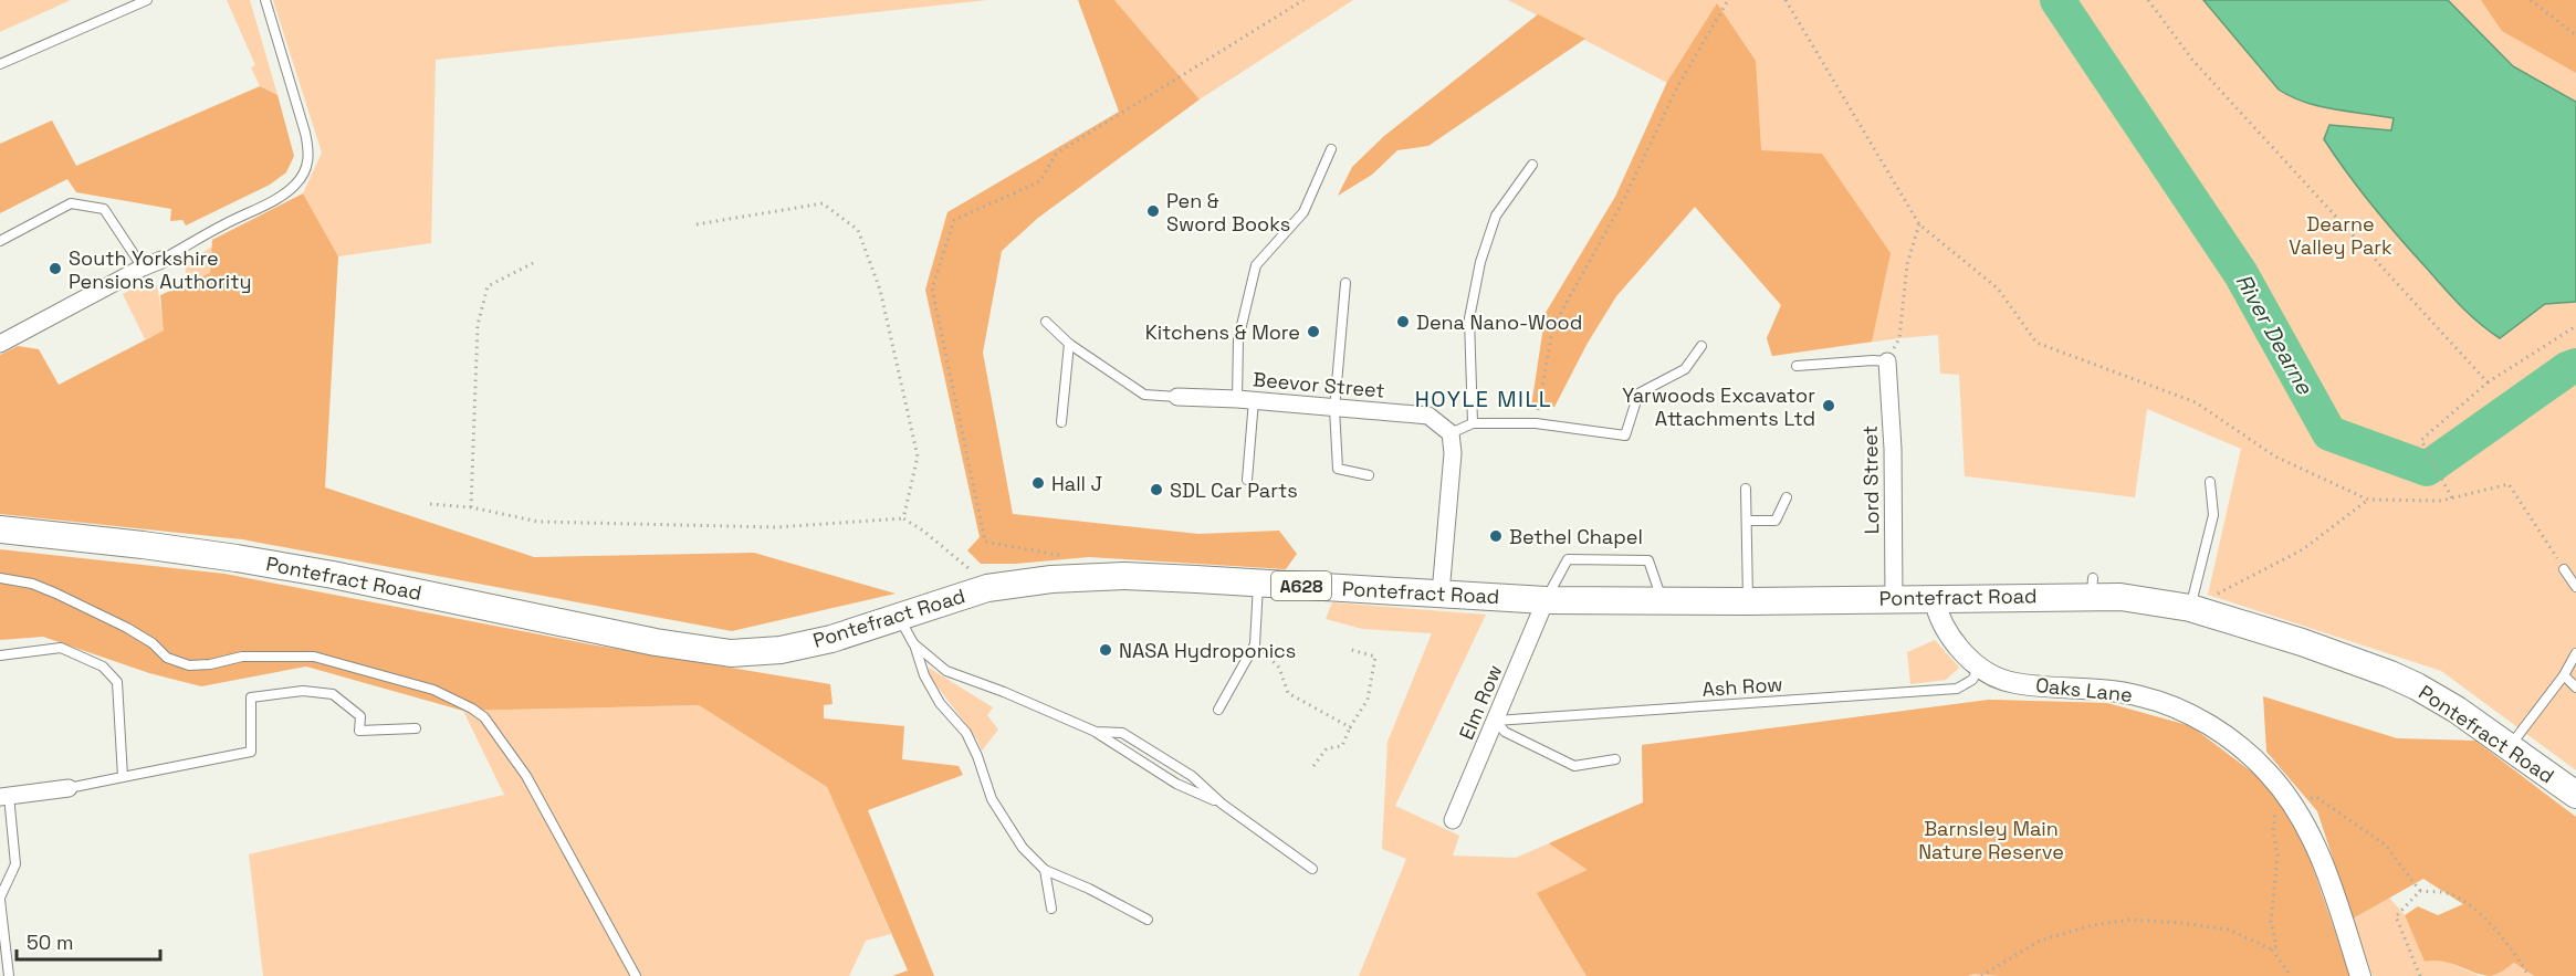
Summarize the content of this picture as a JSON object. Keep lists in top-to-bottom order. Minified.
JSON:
{"streets":{"highway":["Pontefract Road","A628"],"street":["Beevor Street","Lord Street","Oaks Lane","Elm Row"],"lane":["Ash Row"]},"crossings":[["Lord Street","Pontefract Road"],["Pontefract Road","Oaks Lane"],["Pontefract Road","Elm Row"],["Ash Row","Oaks Lane"],["Ash Row","Elm Row"]],"districts":["HOYLE MILL"],"water":["River Dearne"],"parks":["Dearne Valley Park","Barnsley Main Nature Reserve"],"places":["Pen & Sword Books","South Yorkshire Pensions Authority","Dena Nano-Wood","Kitchens & More","Yarwoods Excavator Attachments Ltd","Hall J","SDL Car Parts","Bethel Chapel","NASA Hydroponics"],"scale_bar":"50 m"}
